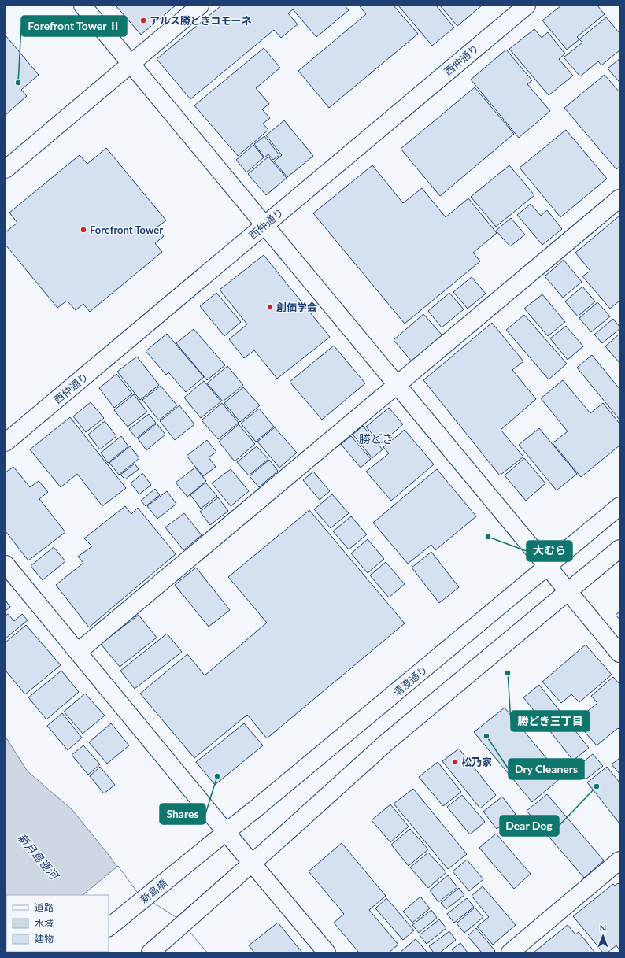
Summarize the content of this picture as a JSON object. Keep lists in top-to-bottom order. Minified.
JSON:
{"streets":{"street":["西仲通り","清澄通り","新島橋"]},"crossings":[["清澄通り","新島橋"]],"districts":["勝どき"],"water":["新月島運河"],"places":["アルス勝どきコモーネ","Forefront Tower Ⅱ","Forefront Tower","創価学会","大むら","勝どき三丁目","Dry Cleaners","松乃家","Shares","Dear Dog"],"legend":["道路","水域","建物"],"north":"top"}
